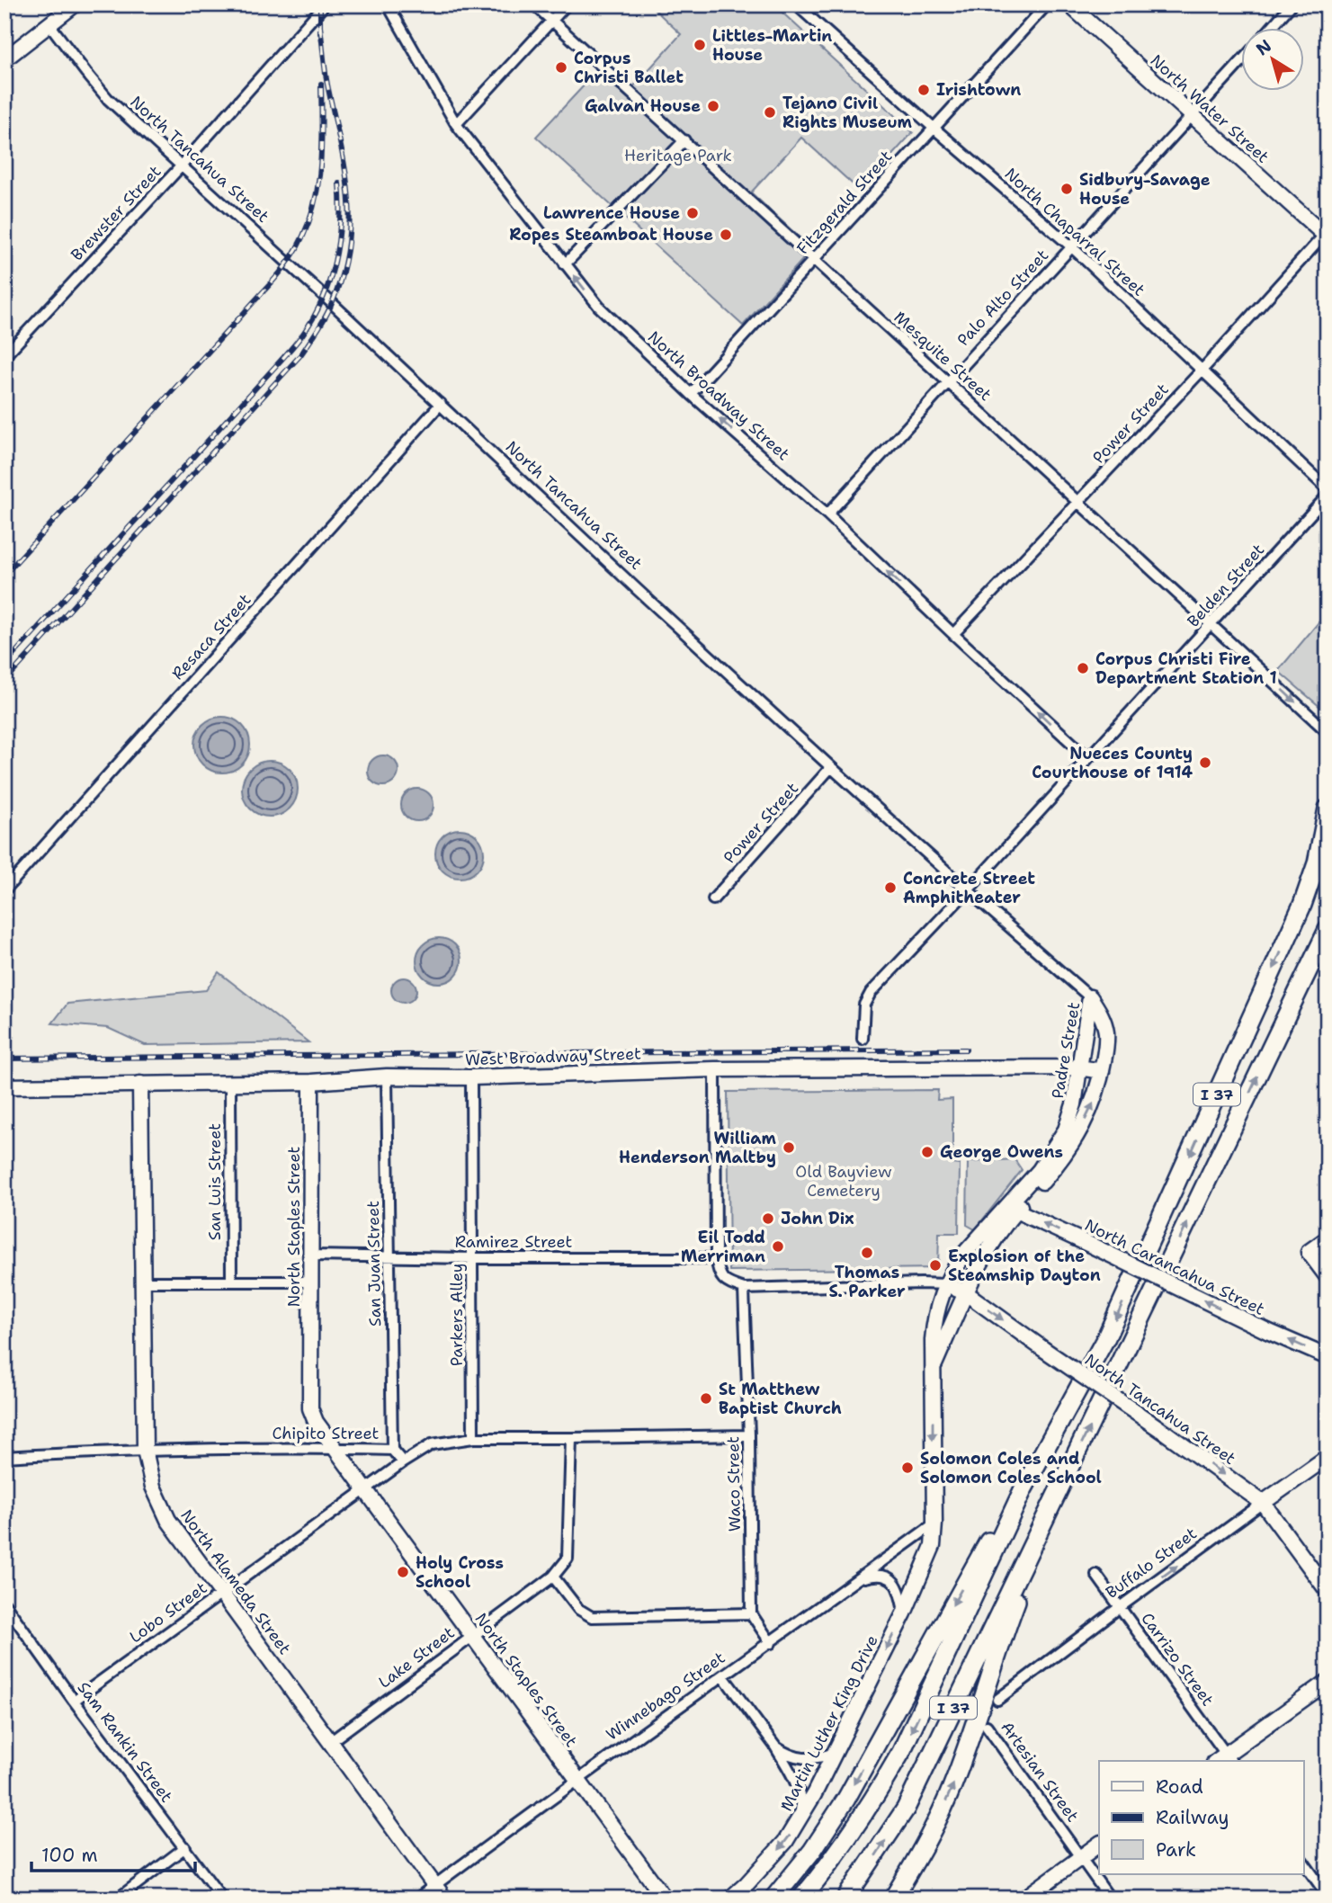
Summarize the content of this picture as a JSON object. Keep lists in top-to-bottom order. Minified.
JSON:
{"streets":{"highway":["I 37"],"street":["North Water Street","North Tancahua Street","Fitzgerald Street","Brewster Street","North Chaparral Street","Palo Alto Street","Mesquite Street","North Broadway Street","Power Street","Belden Street","Resaca Street","Padre Street","West Broadway Street","San Luis Street","North Staples Street","Ramirez Street","San Juan Street","North Carancahua Street","Parkers Alley","Chipito Street","Waco Street","Buffalo Street","North Alameda Street","Lobo Street","Lake Street","Carrizo Street","Winnebago Street","Martin Luther King Drive","Sam Rankin Street","Artesian Street"]},"crossings":[["North Water Street","Palo Alto Street"],["North Water Street","Power Street"],["North Tancahua Street","Brewster Street"],["North Tancahua Street","Power Street"],["North Tancahua Street","Belden Street"],["North Tancahua Street","Resaca Street"],["North Tancahua Street","Padre Street"],["North Tancahua Street","Buffalo Street"],["Fitzgerald Street","North Chaparral Street"],["Fitzgerald Street","Mesquite Street"],["Fitzgerald Street","North Broadway Street"],["North Chaparral Street","Palo Alto Street"],["North Chaparral Street","Power Street"],["Palo Alto Street","Mesquite Street"],["Palo Alto Street","North Broadway Street"],["Mesquite Street","Power Street"],["Mesquite Street","Belden Street"],["North Broadway Street","Power Street"],["North Broadway Street","Belden Street"],["Padre Street","West Broadway Street"],["Padre Street","North Carancahua Street"],["Padre Street","Winnebago Street"],["Padre Street","Martin Luther King Drive"],["West Broadway Street","San Luis Street"],["West Broadway Street","North Staples Street"],["West Broadway Street","San Juan Street"],["West Broadway Street","Parkers Alley"],["West Broadway Street","North Alameda Street"],["North Staples Street","Ramirez Street"],["North Staples Street","Chipito Street"],["North Staples Street","Lobo Street"],["North Staples Street","Lake Street"],["North Staples Street","Winnebago Street"],["Ramirez Street","San Juan Street"],["Ramirez Street","Parkers Alley"],["San Juan Street","Chipito Street"],["Chipito Street","North Alameda Street"],["Chipito Street","Lobo Street"],["Buffalo Street","Carrizo Street"],["North Alameda Street","Lobo Street"],["North Alameda Street","Lake Street"],["North Alameda Street","Winnebago Street"],["Lobo Street","Sam Rankin Street"]],"one_way":["North Broadway Street","North Carancahua Street","Buffalo Street","Martin Luther King Drive"],"parks":["Heritage Park","Old Bayview Cemetery"],"places":["Littles-Martin House","Corpus Christi Ballet","Irishtown","Galvan House","Tejano Civil Rights Museum","Sidbury-Savage House","Lawrence House","Ropes Steamboat House","Corpus Christi Fire Department Station 1","Nueces County Courthouse of 1914","Concrete Street Amphitheater","William Henderson Maltby","George Owens","John Dix","Eil Todd Merriman","Thomas S. Parker","Explosion of the Steamship Dayton","St Matthew Baptist Church","Solomon Coles and Solomon Coles School","Holy Cross School"],"legend":["Road","Railway","Park"],"scale_bar":"100 m","north":"top left"}
